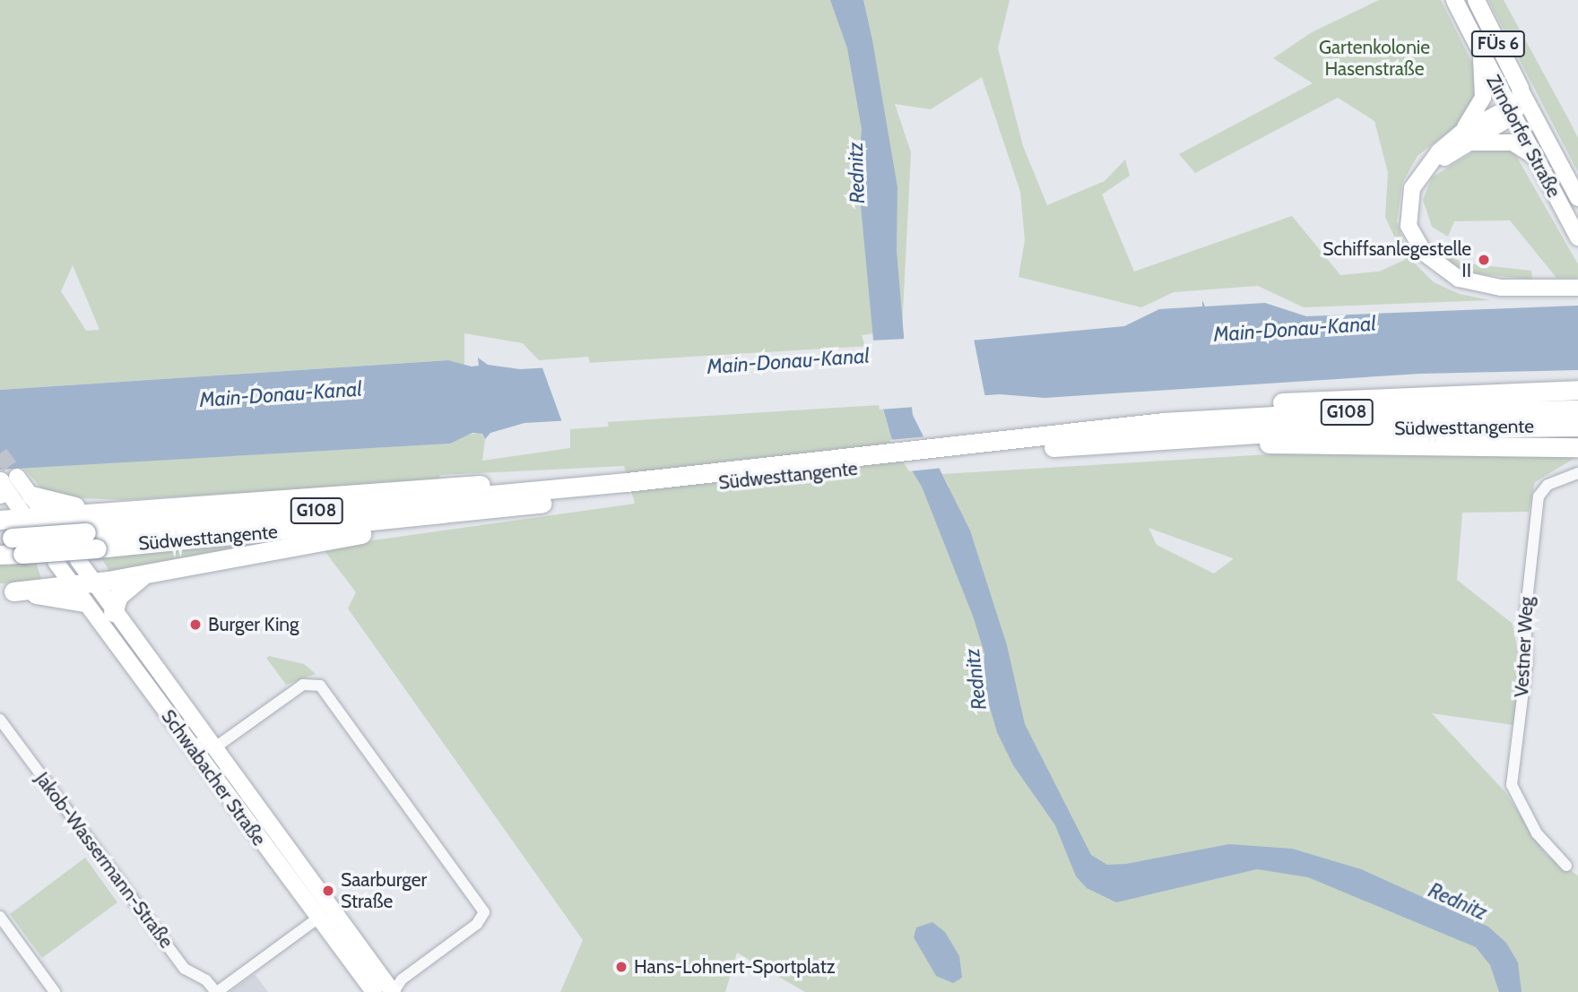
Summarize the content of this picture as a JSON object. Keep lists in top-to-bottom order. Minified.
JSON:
{"streets":{"highway":["G108","Südwesttangente"],"main road":["FÜs 6","Zirndorfer Straße","Schwabacher Straße"],"street":["Vestner Weg","Jakob-Wassermann-Straße"]},"water":["Rednitz","Main-Donau-Kanal"],"parks":["Gartenkolonie Hasenstraße"],"places":["Schiffsanlegestelle II","Burger King","Saarburger Straße","Hans-Lohnert-Sportplatz"]}
